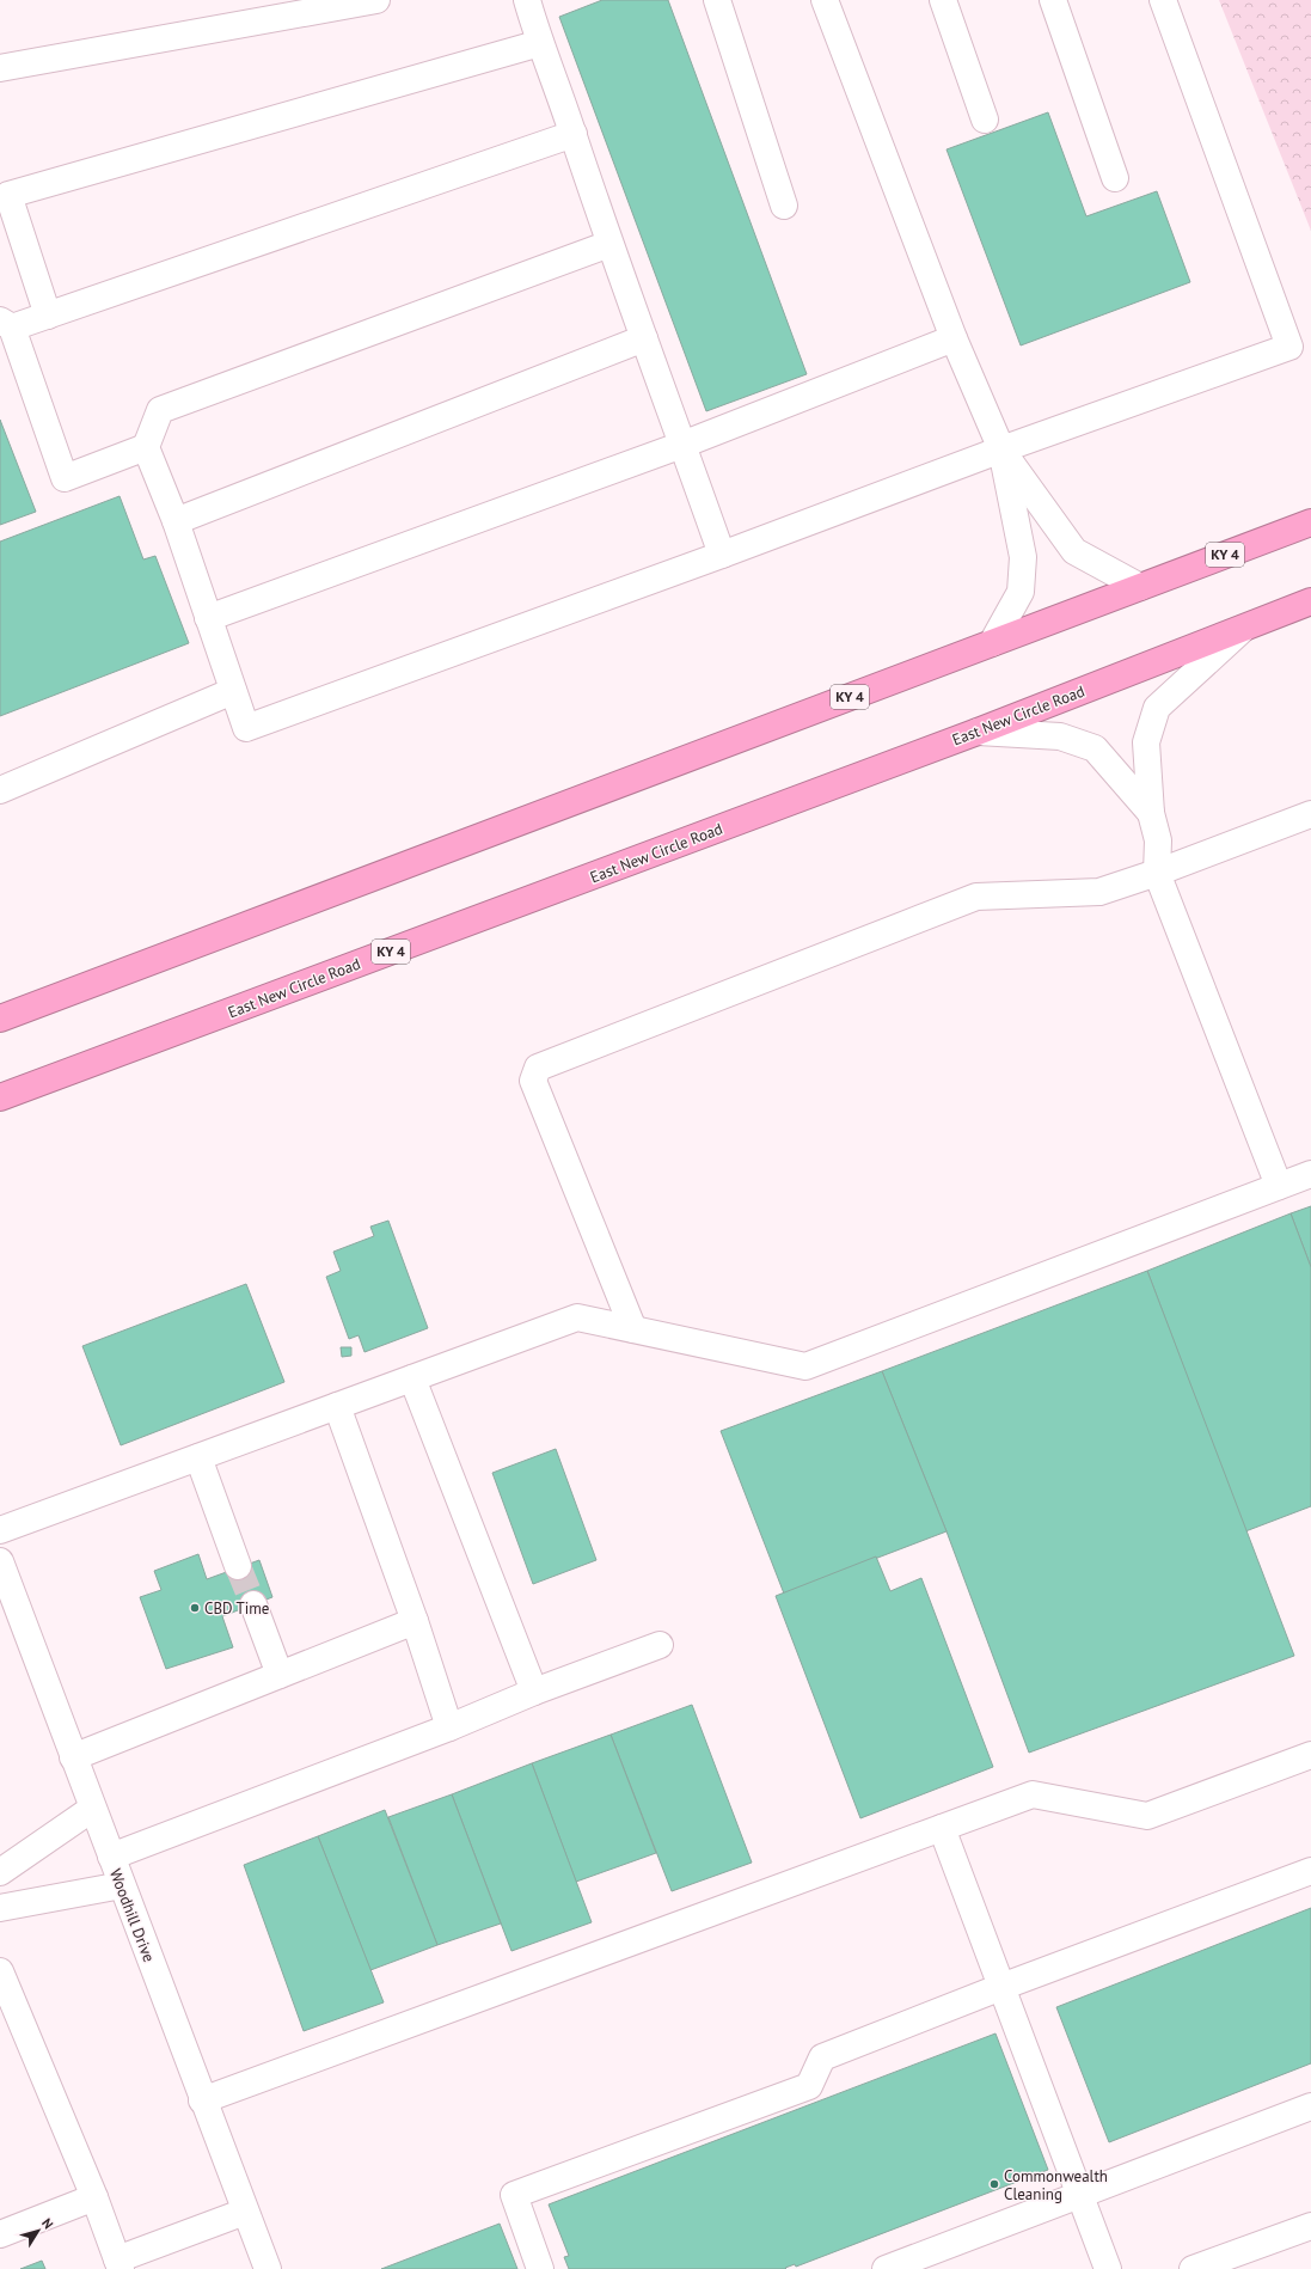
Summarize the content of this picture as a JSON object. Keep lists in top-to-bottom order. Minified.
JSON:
{"streets":{"highway":["KY 4","East New Circle Road"],"street":["Woodhill Drive"]},"places":["CBD Time","Commonwealth Cleaning"],"north":"top right"}
